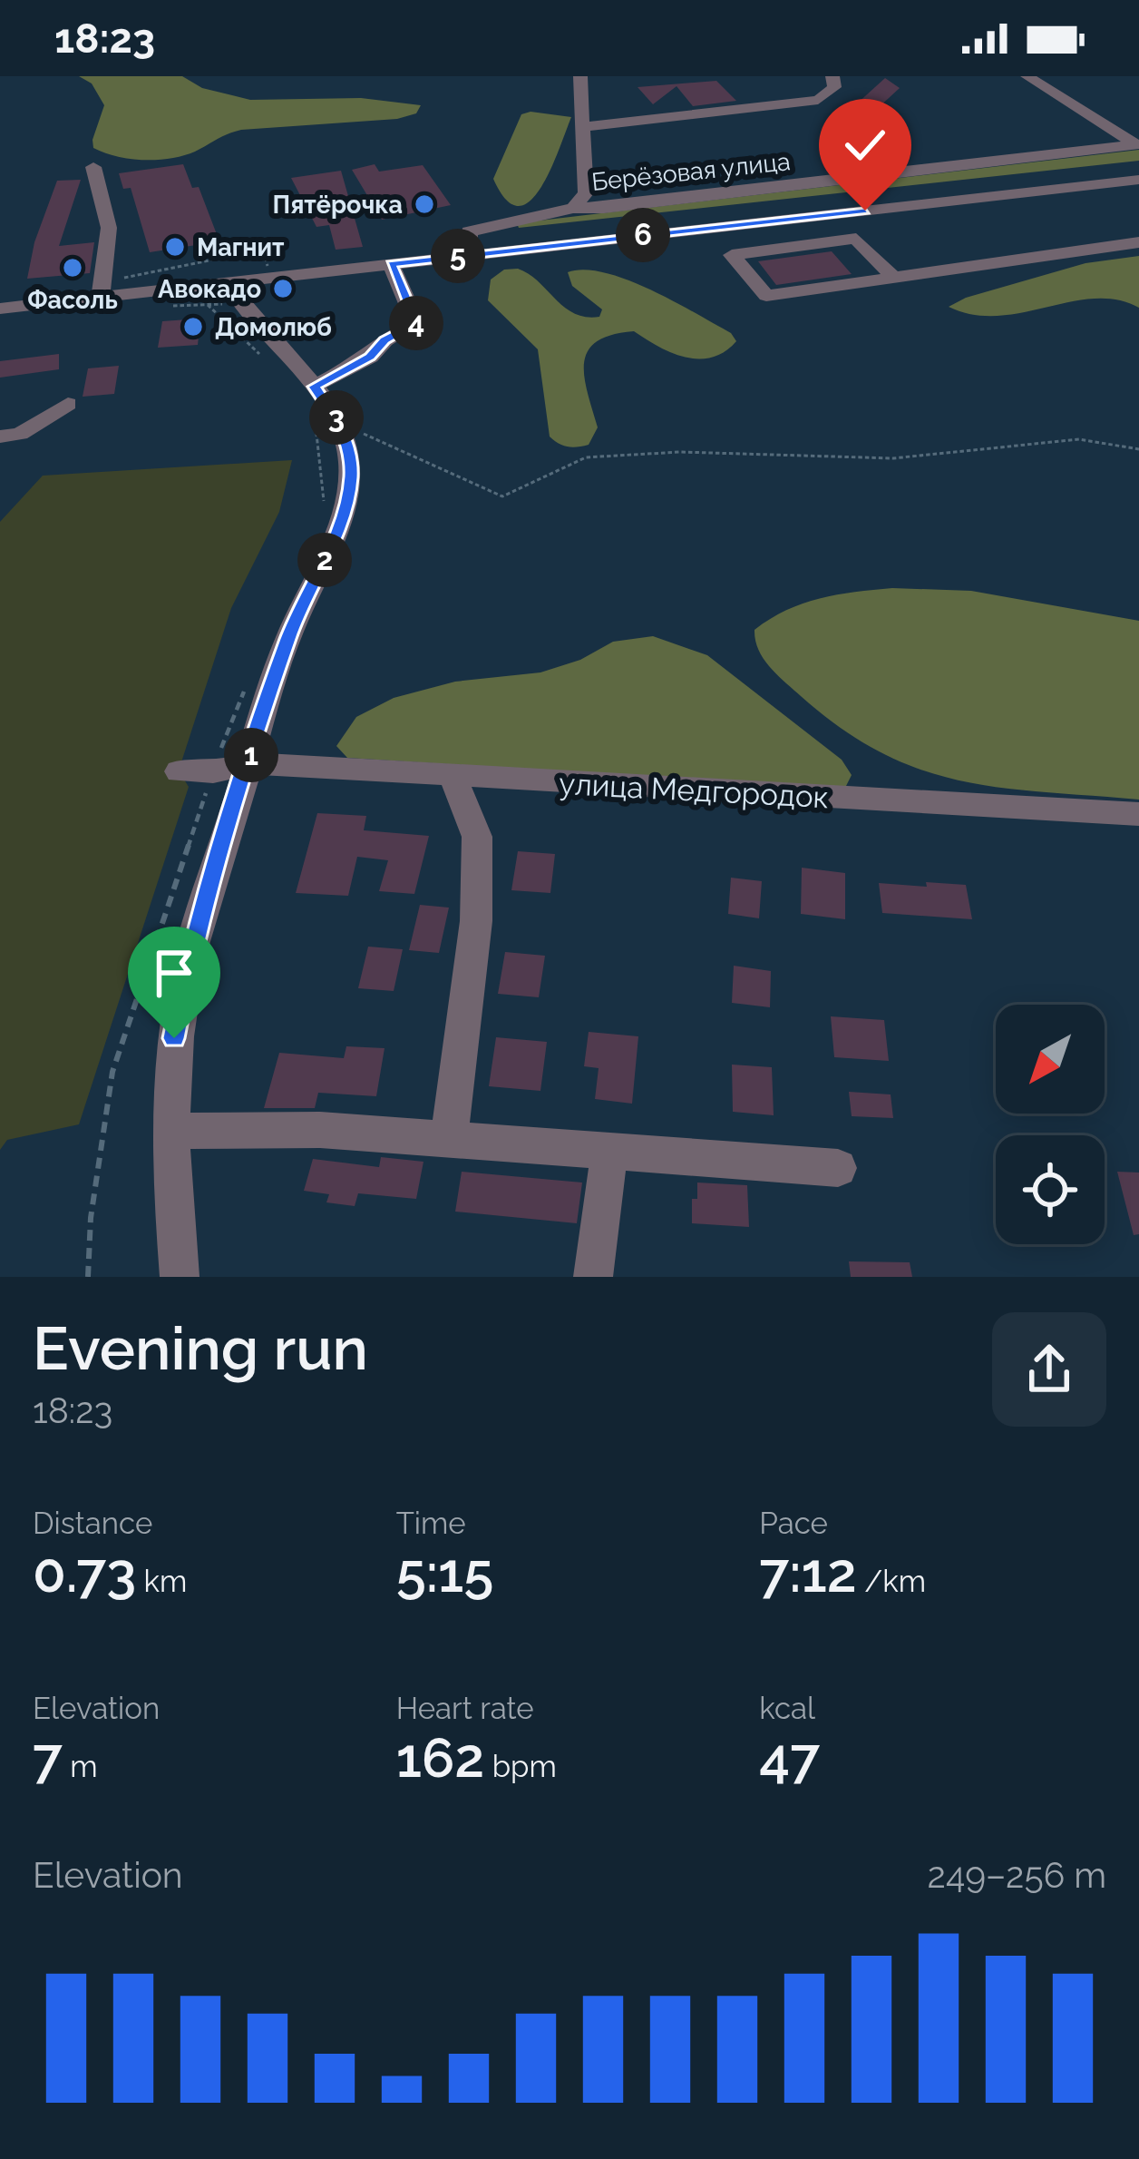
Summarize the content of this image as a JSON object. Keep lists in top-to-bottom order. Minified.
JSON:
{"streets":{"street":["Берёзовая улица","улица Медгородок"]},"places":["Пятёрочка","Магнит","Фасоль","Авокадо","Домолюб"],"north":"bottom left","page":{"status":"18:23","pins":["6","5","4","3","2","1"],"heading":["Evening run","18:23"],"stats":[["Distance","0.73 km"],["Time","5:15"],["Pace","7:12 /km"],["Elevation","7 m"],["Heart rate","162 bpm"],["kcal","47"]],"chart":["Elevation","249–256 m"]}}
